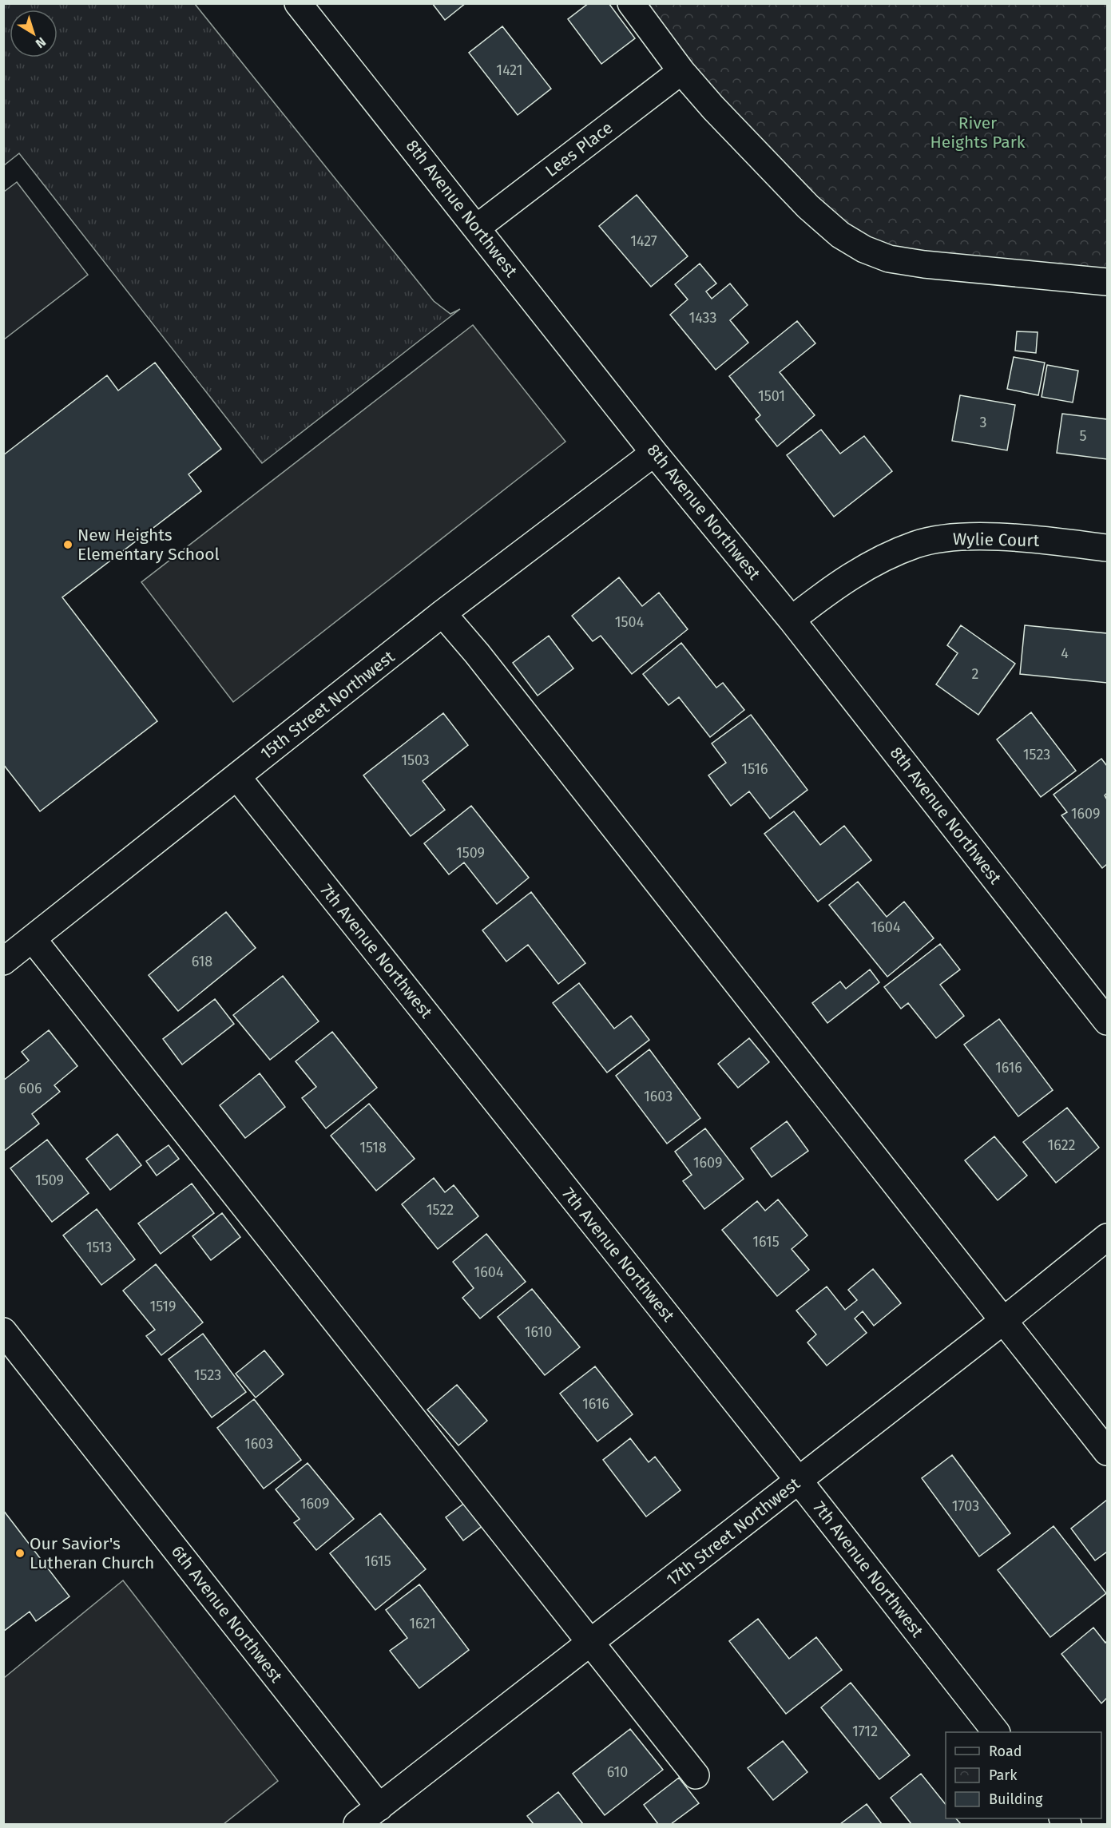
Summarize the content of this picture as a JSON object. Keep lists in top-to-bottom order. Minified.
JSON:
{"streets":{"street":["Lees Place","8th Avenue Northwest","Wylie Court","15th Street Northwest","7th Avenue Northwest","17th Street Northwest","6th Avenue Northwest"]},"crossings":[["Lees Place","8th Avenue Northwest"],["8th Avenue Northwest","Wylie Court"],["8th Avenue Northwest","15th Street Northwest"],["15th Street Northwest","7th Avenue Northwest"],["7th Avenue Northwest","17th Street Northwest"],["17th Street Northwest","6th Avenue Northwest"]],"parks":["River Heights Park"],"places":["New Heights Elementary School","Our Savior's Lutheran Church"],"house_numbers":["1421","1427","1433","1501","3","5","1504","4","2","1523","1503","1516","1609","1509","1604","618","1616","606","1603","1622","1518","1609","1509","1522","1615","1513","1604","1519","1610","1523","1616","1603","1609","1703","1615","1621","1712","610"],"legend":["Road","Park","Building"],"north":"bottom right"}
